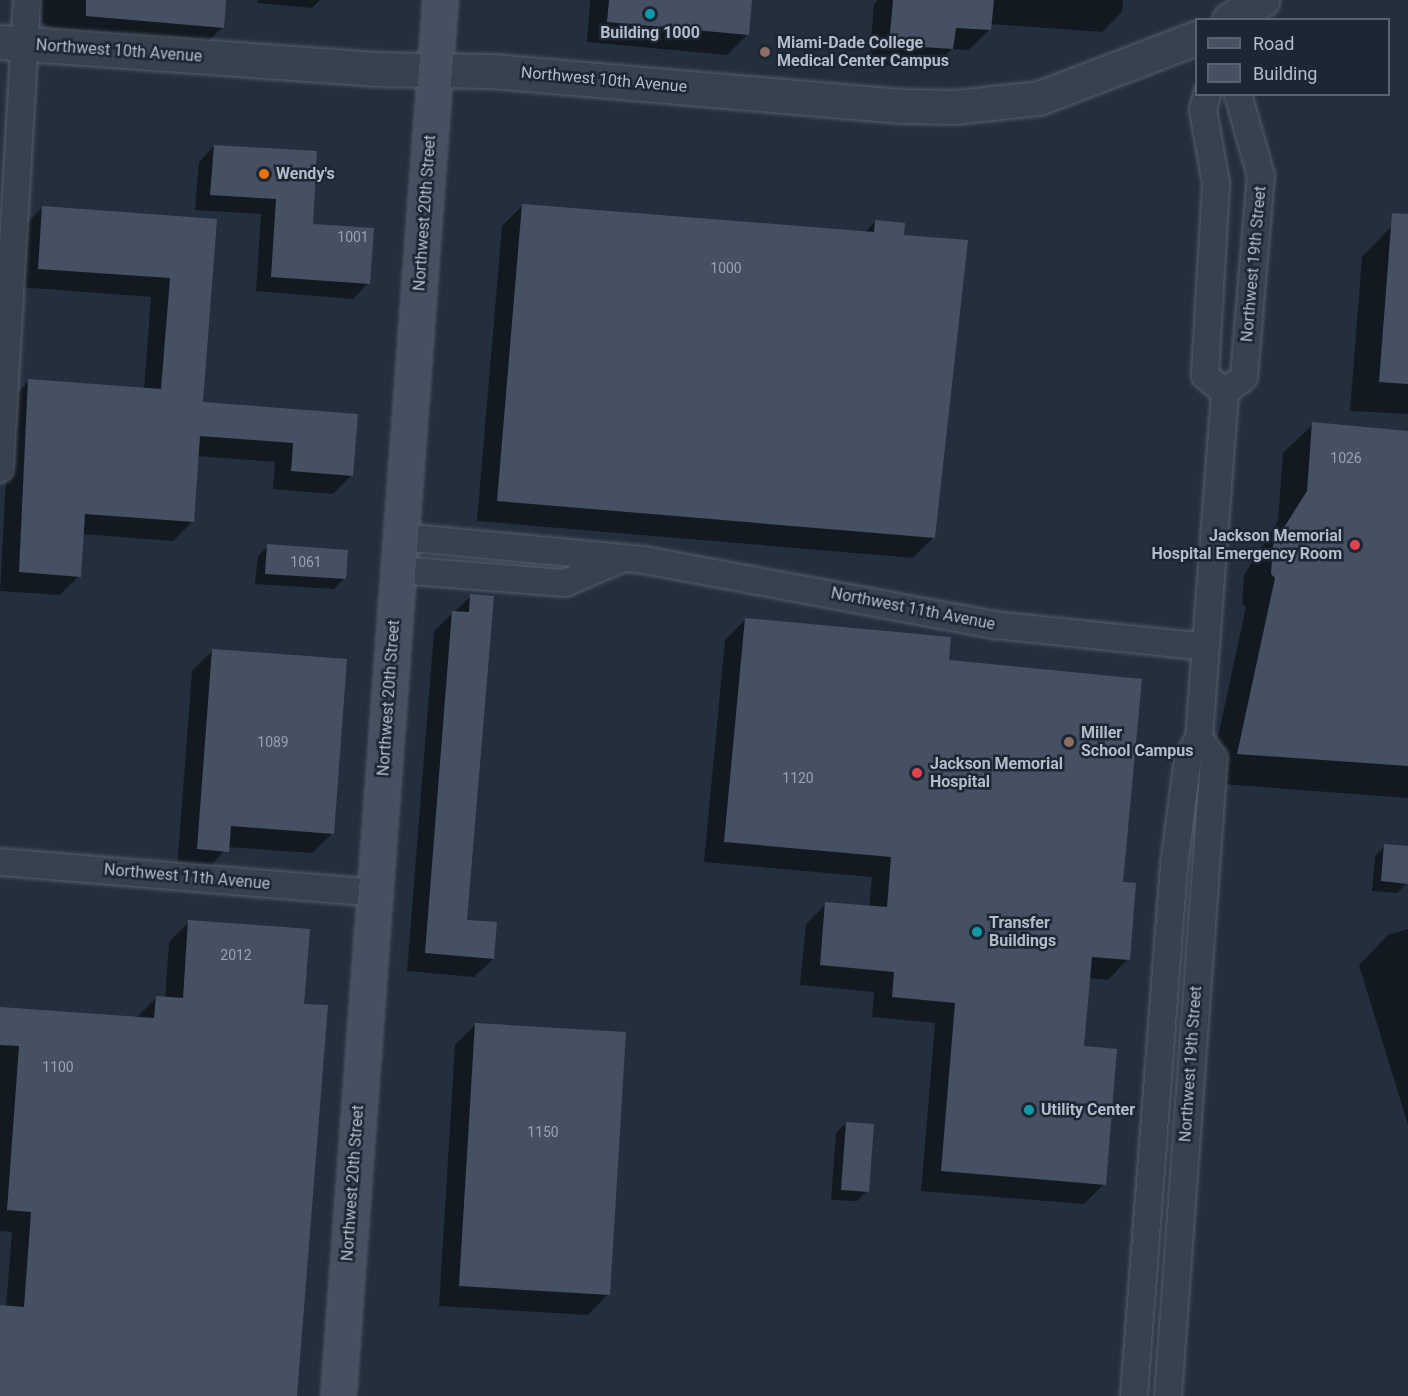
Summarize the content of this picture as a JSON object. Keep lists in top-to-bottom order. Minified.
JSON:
{"streets":{"main road":["Northwest 20th Street"],"street":["Northwest 10th Avenue","Northwest 19th Street","Northwest 11th Avenue"]},"crossings":[["Northwest 10th Avenue","Northwest 20th Street"],["Northwest 20th Street","Northwest 11th Avenue"],["Northwest 19th Street","Northwest 11th Avenue"]],"places":["Building 1000","Miami-Dade College Medical Center Campus","Wendy's","Jackson Memorial Hospital Emergency Room","Miller School Campus","Jackson Memorial Hospital","Transfer Buildings","Utility Center"],"house_numbers":["1001","1000","1026","1061","1089","1120","2012","1100","1150"],"legend":["Road","Building"]}
